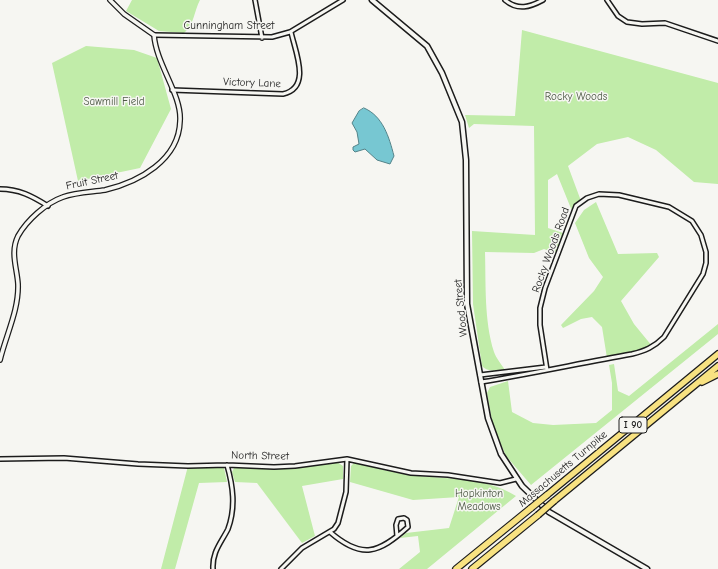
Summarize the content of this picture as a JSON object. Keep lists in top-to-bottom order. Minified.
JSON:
{"streets":{"highway":["I 90","Massachusetts Turnpike"],"main road":["Wood Street"],"street":["Cunningham Street","Victory Lane","Fruit Street","Rocky Woods Road","North Street"]},"crossings":[["Cunningham Street","Victory Lane"],["Cunningham Street","Fruit Street"],["Victory Lane","Fruit Street"],["Rocky Woods Road","Wood Street"],["Wood Street","North Street"]],"parks":["Rocky Woods","Sawmill Field","Hopkinton Meadows"]}
